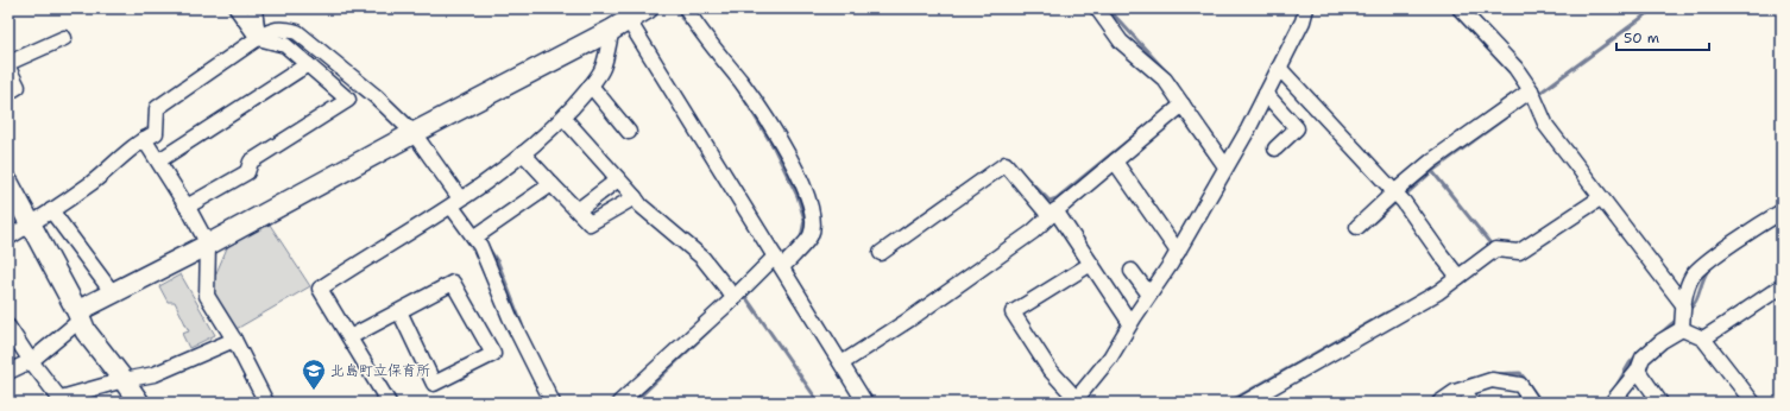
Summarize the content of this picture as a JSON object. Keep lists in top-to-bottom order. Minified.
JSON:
{"places":{"school or university":["北島町立保育所"]},"scale_bar":"50 m"}
